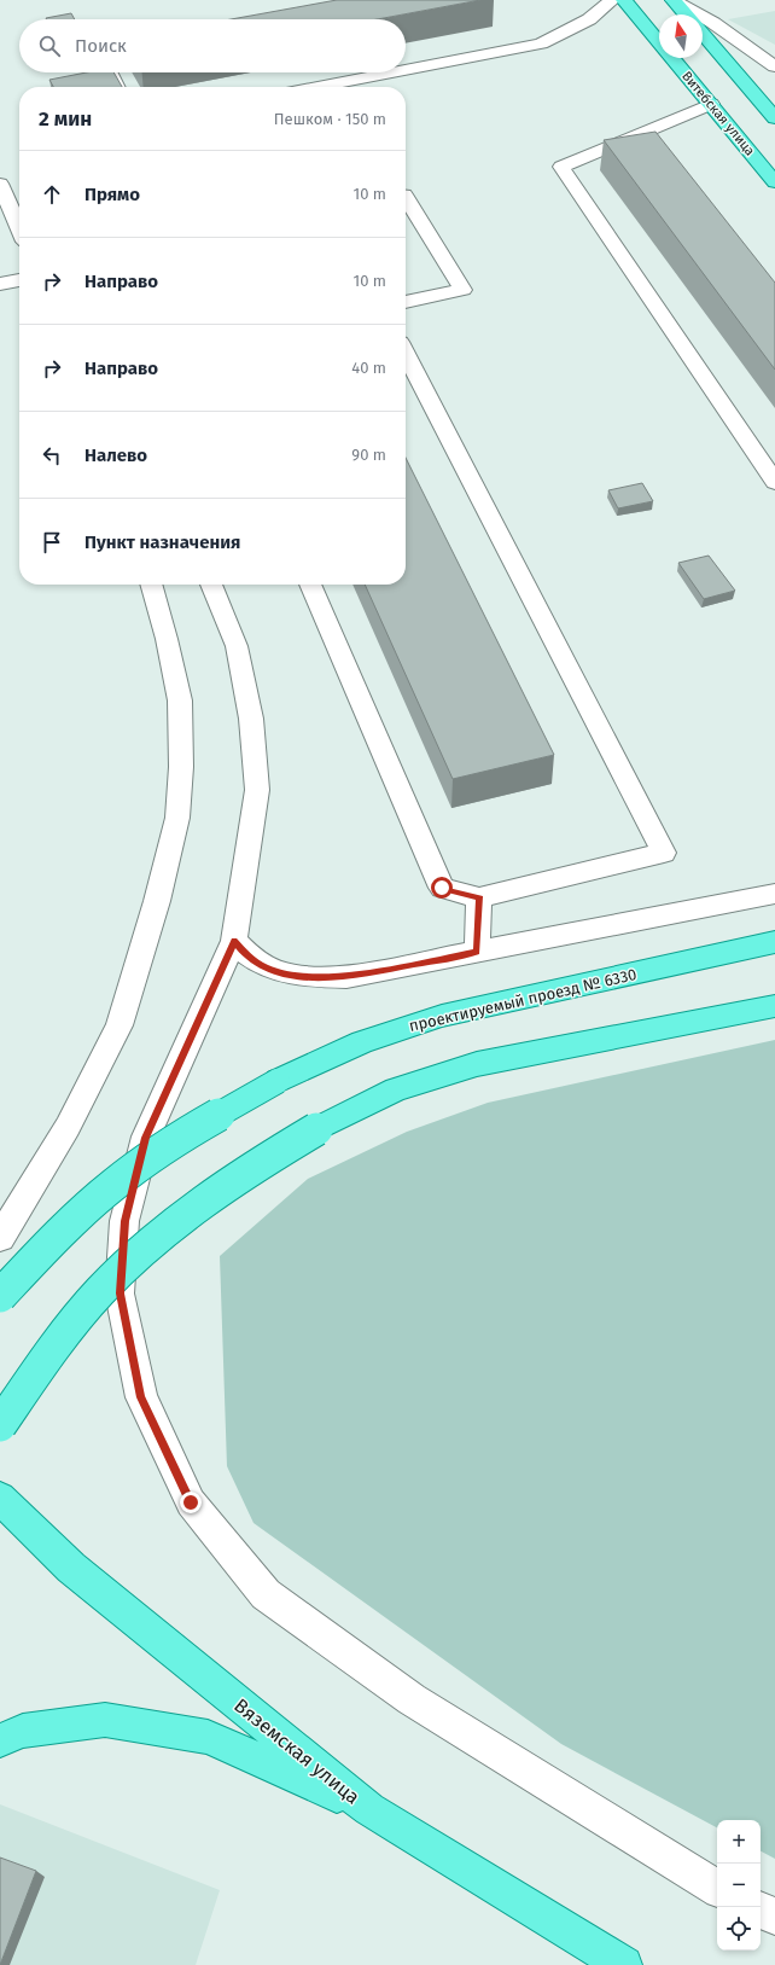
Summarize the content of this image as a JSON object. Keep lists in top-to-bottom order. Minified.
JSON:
{"streets":{"main road":["Витебская улица","проектируемый проезд № 6330","Вяземская улица"]},"north":"top","page":{"search":"Поиск","heading":["2 мин","Пешком · 150 m"],"list":[["Прямо","10 m"],["Направо","10 m"],["Направо","40 m"],["Налево","90 m"],"Пункт назначения"],"map_buttons":["+","−"]}}
